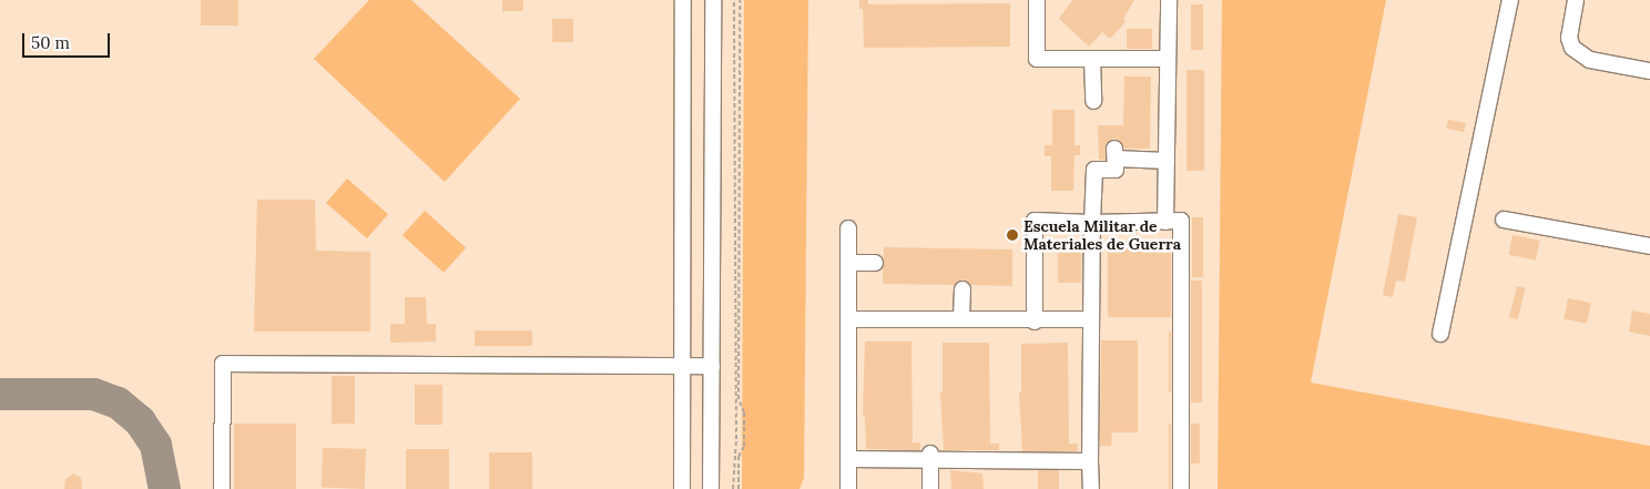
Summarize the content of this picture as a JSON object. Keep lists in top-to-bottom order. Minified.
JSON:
{"places":["Escuela Militar de Materiales de Guerra"],"scale_bar":"50 m"}
